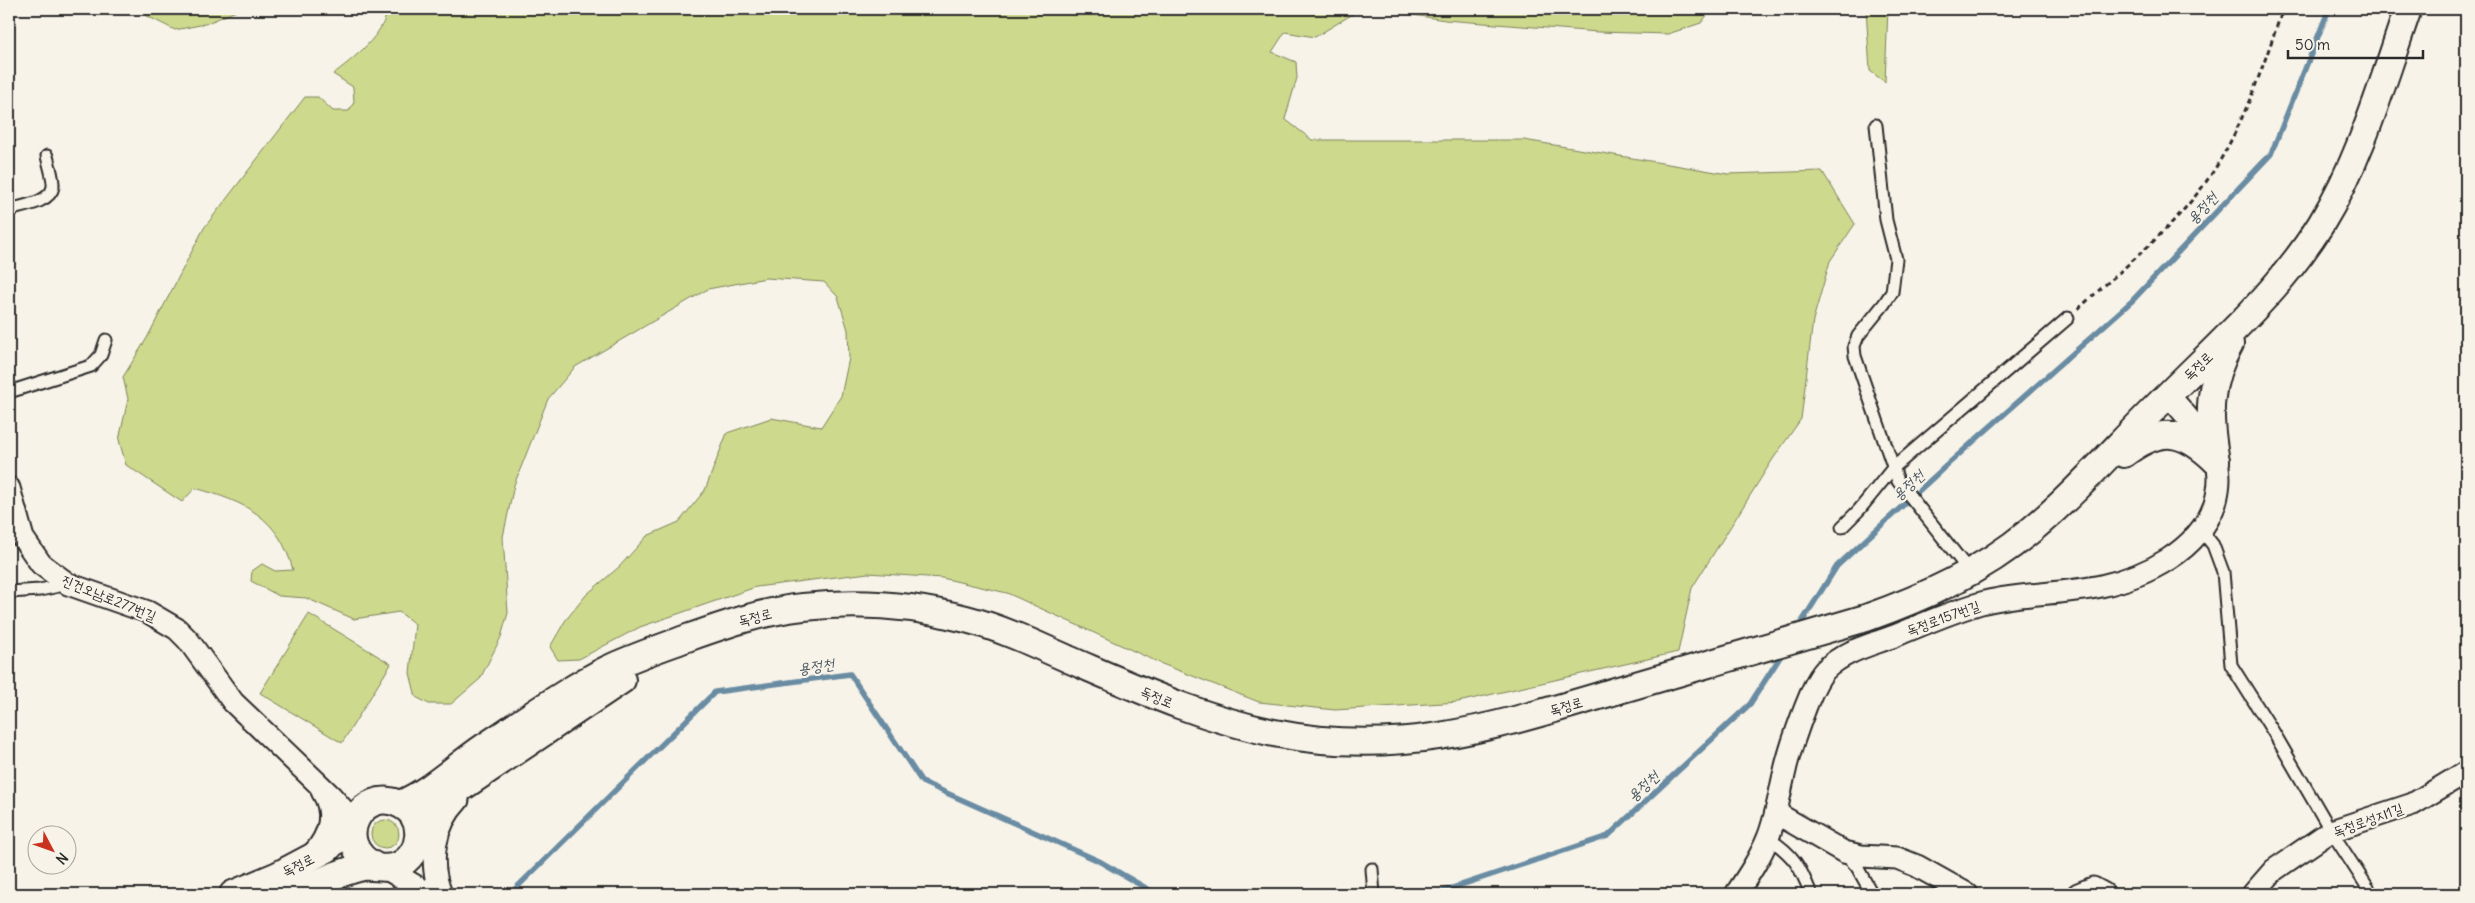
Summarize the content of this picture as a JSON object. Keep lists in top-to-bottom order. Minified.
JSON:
{"streets":{"street":["독정로","진건오남로277번길","독정로157번길","독정로성지1길"]},"crossings":[["독정로","독정로157번길"]],"water":["용정천"],"scale_bar":"50 m","north":"bottom right"}
